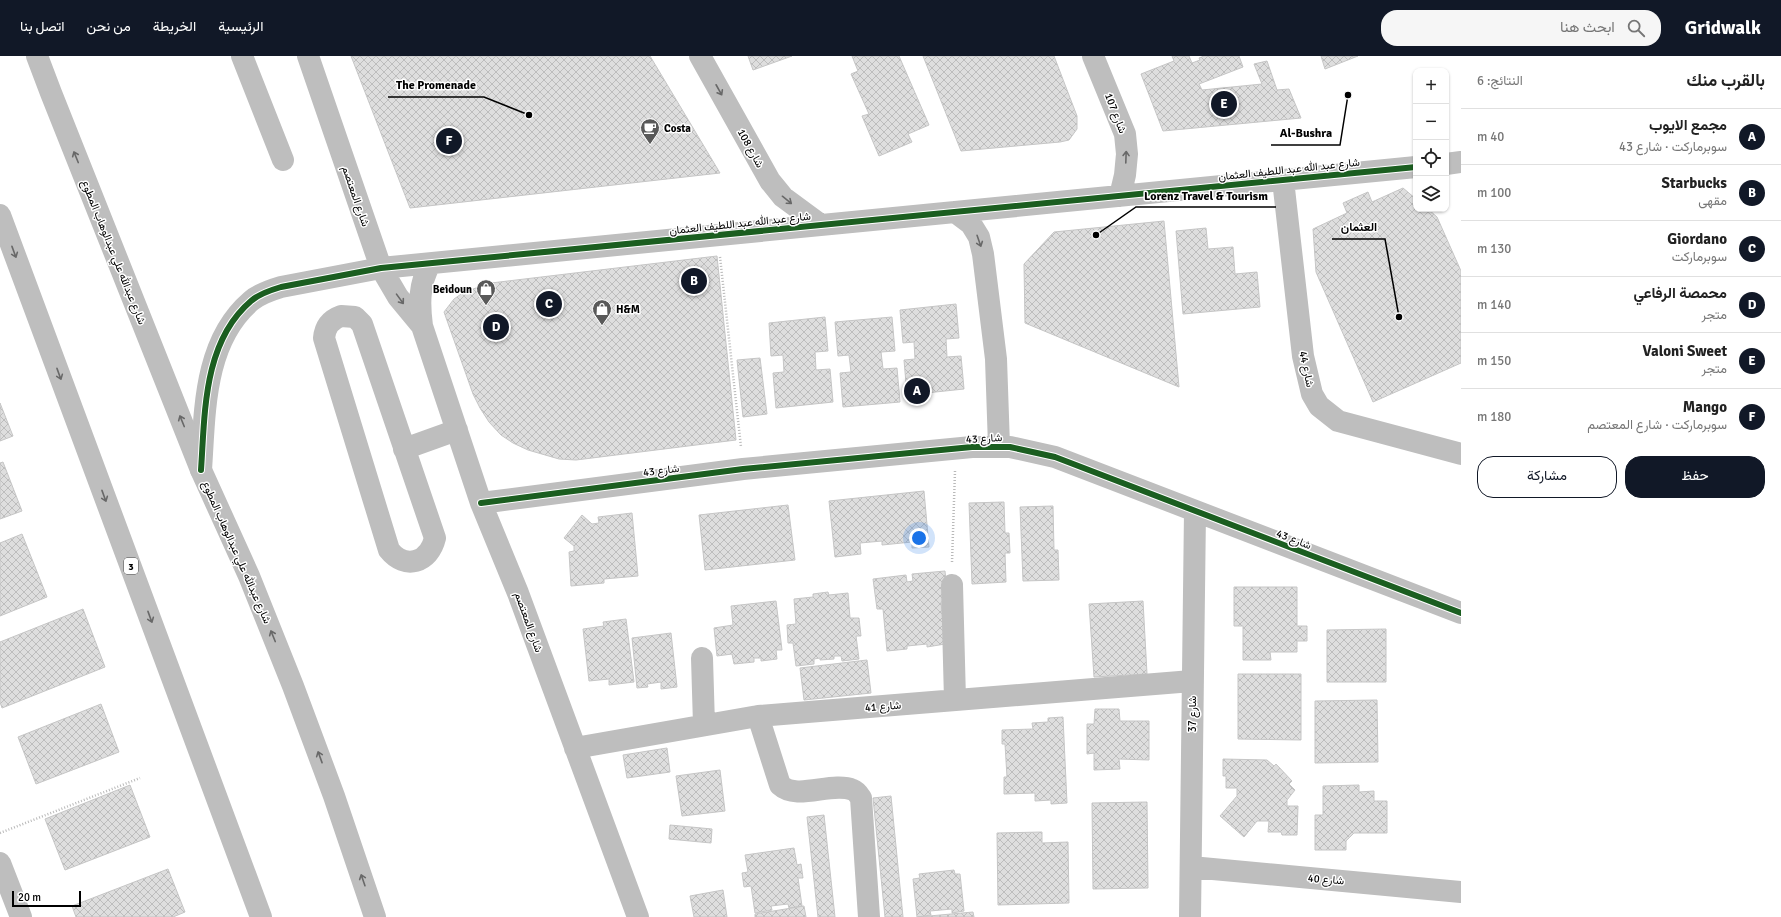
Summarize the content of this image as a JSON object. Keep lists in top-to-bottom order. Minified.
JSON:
{"streets":{"street":["شارع 107","شارع 108","شارع عبد الله عبد اللطيف العثمان","شارع المعتصم","شارع عبدالله علي عبدالوهاب المطوع","شارع 44","شارع 43","3","شارع 41","شارع 37","شارع 40"]},"crossings":[["شارع 107","شارع عبد الله عبد اللطيف العثمان"],["شارع 108","شارع عبد الله عبد اللطيف العثمان"],["شارع عبد الله عبد اللطيف العثمان","شارع المعتصم"],["شارع عبد الله عبد اللطيف العثمان","شارع عبدالله علي عبدالوهاب المطوع"],["شارع عبد الله عبد اللطيف العثمان","شارع 44"],["شارع عبد الله عبد اللطيف العثمان","شارع 43"],["شارع المعتصم","شارع 43"],["شارع المعتصم","شارع 41"],["شارع 43","شارع 37"],["شارع 41","شارع 37"],["شارع 37","شارع 40"]],"one_way":["شارع 107","شارع 108"],"places":{"other":["Al-Bushra","The Promenade","Lorenz Travel & Tourism","العثمان"],"cafe":["Costa"],"shop":["Beidoun","H&M"]},"scale_bar":"20 m","page":{"header":"Gridwalk","search":"ابحث هنا","nav":["الرئيسية","الخريطة","من نحن","اتصل بنا"],"heading":["بالقرب منك","النتائج: 6"],"map_buttons":["+","−"],"pins":["E","F","B","C","D","A"],"list":[{"mark":"A","name":"مجمع الايوب","note":"سوبرماركت · شارع 43","value":"40 m"},{"mark":"B","name":"Starbucks","note":"مقهى","value":"100 m"},{"mark":"C","name":"Giordano","note":"سوبرماركت","value":"130 m"},{"mark":"D","name":"محمصة الرفاعي","note":"متجر","value":"140 m"},{"mark":"E","name":"Valoni Sweet","note":"متجر","value":"150 m"},{"mark":"F","name":"Mango","note":"سوبرماركت · شارع المعتصم","value":"180 m"}],"buttons":["حفظ","مشاركة"],"scale":"20 m"}}
